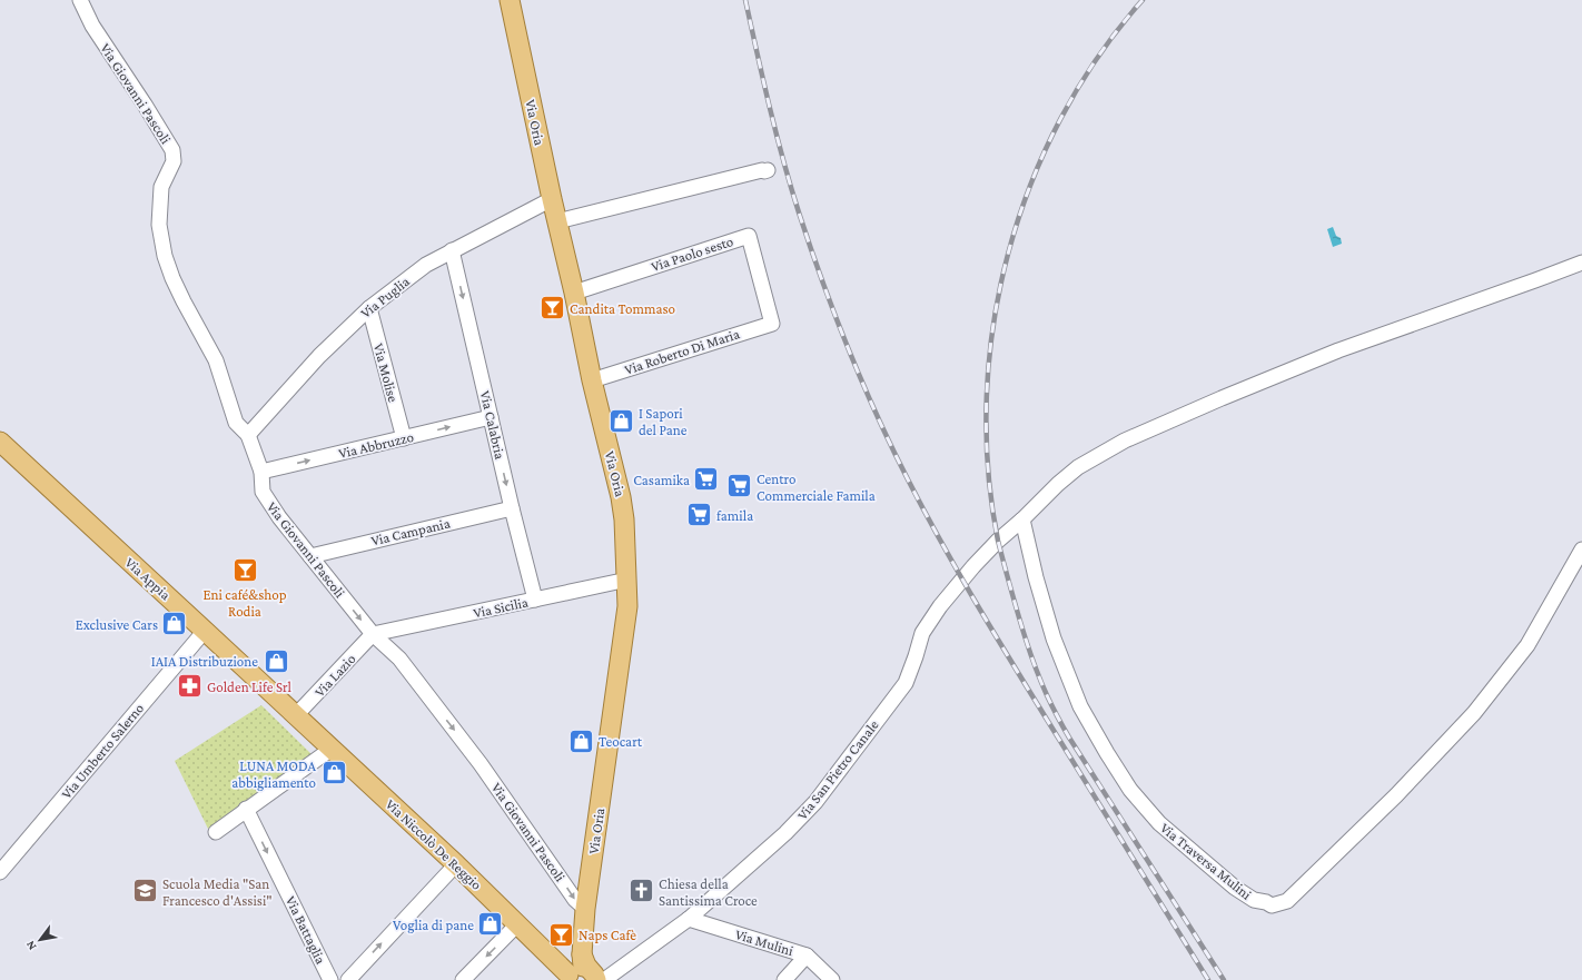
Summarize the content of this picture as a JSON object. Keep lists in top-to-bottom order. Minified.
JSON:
{"streets":{"main road":["Via Oria","Via Appia","Via Niccolò De Reggio"],"street":["Via Giovanni Pascoli","Via Paolo sesto","Via Puglia","Via Roberto Di Maria","Via Molise","Via Calabria","Via Abbruzzo","Via Campania","Via Sicilia","Via Lazio","Via Umberto Salerno","Via San Pietro Canale","Via Traversa Mulini","Via Battaglia","Via Mulini"]},"crossings":[["Via Giovanni Pascoli","Via Oria"],["Via Giovanni Pascoli","Via Puglia"],["Via Giovanni Pascoli","Via Abbruzzo"],["Via Giovanni Pascoli","Via Campania"],["Via Giovanni Pascoli","Via Sicilia"],["Via Giovanni Pascoli","Via Lazio"],["Via Oria","Via Paolo sesto"],["Via Oria","Via Puglia"],["Via Oria","Via Roberto Di Maria"],["Via Oria","Via Sicilia"],["Via Oria","Via Niccolò De Reggio"],["Via Paolo sesto","Via Roberto Di Maria"],["Via Puglia","Via Molise"],["Via Puglia","Via Calabria"],["Via Molise","Via Abbruzzo"],["Via Calabria","Via Abbruzzo"],["Via Calabria","Via Campania"],["Via Calabria","Via Sicilia"],["Via Appia","Via Lazio"],["Via Appia","Via Umberto Salerno"],["Via Appia","Via Niccolò De Reggio"],["Via Sicilia","Via Lazio"],["Via Lazio","Via Niccolò De Reggio"],["Via San Pietro Canale","Via Traversa Mulini"],["Via San Pietro Canale","Via Mulini"]],"one_way":["Via Giovanni Pascoli","Via Calabria","Via Abbruzzo","Via Battaglia"],"places":{"bar":["Candita Tommaso","Eni café&shop Rodia","Naps Cafè"],"shop":["I Sapori del Pane","Exclusive Cars","IAIA Distribuzione","Teocart","LUNA MODA abbigliamento","Voglia di pane"],"supermarket":["Casamika","Centro Commerciale Famila","famila"],"pharmacy":["Golden Life Srl"],"school or university":["Scuola Media \"San Francesco d'Assisi\""],"church":["Chiesa della Santissima Croce"]},"north":"bottom left"}
